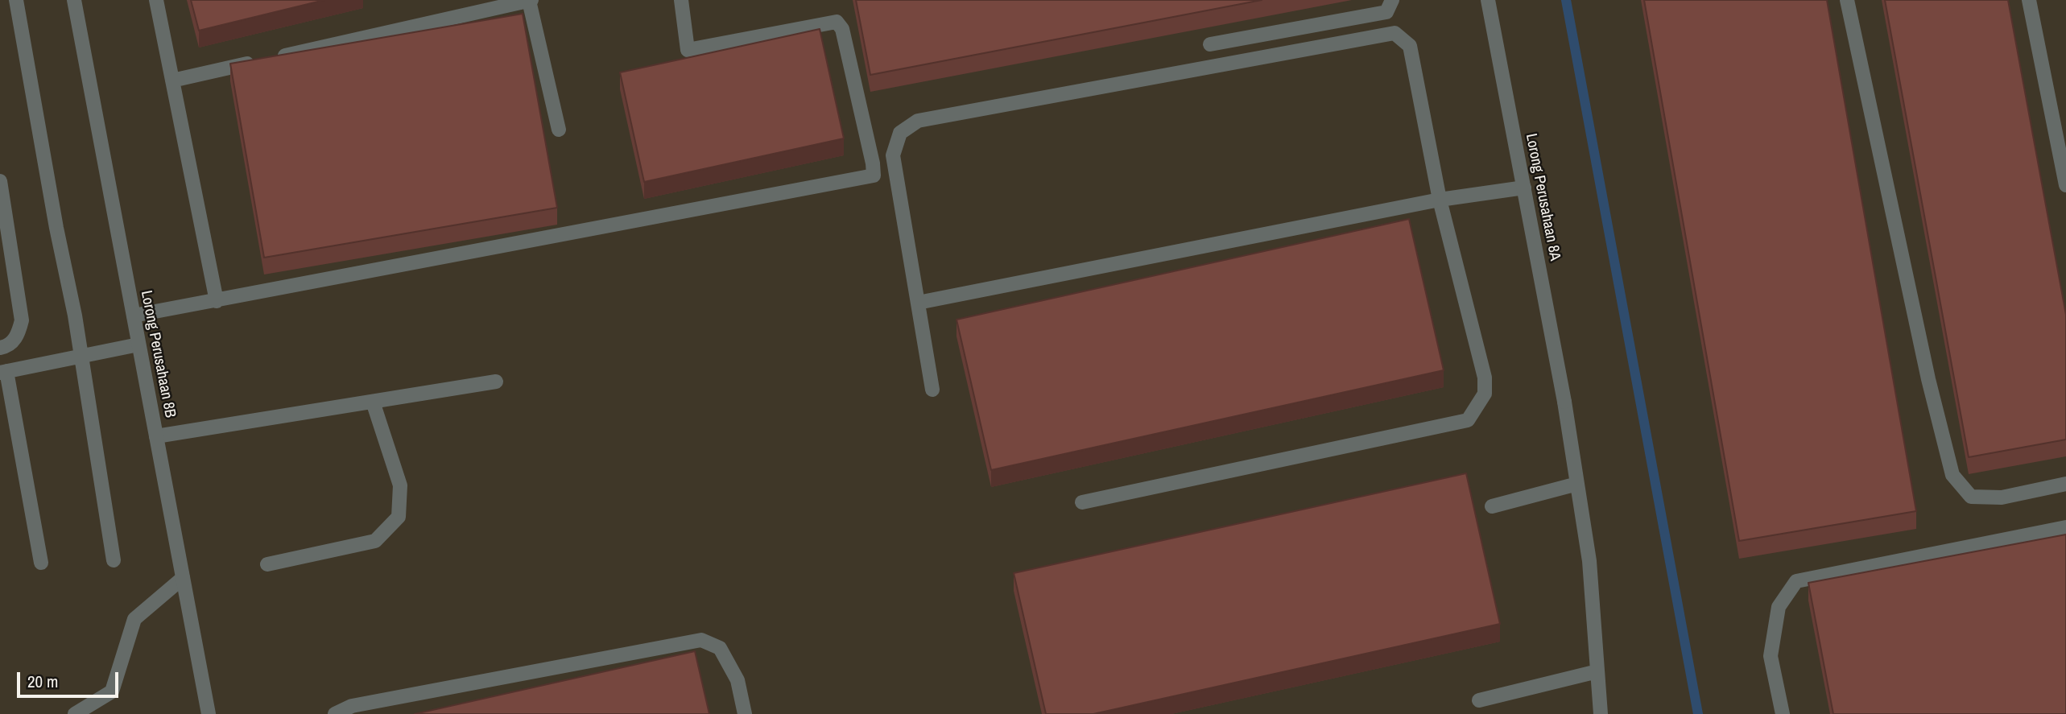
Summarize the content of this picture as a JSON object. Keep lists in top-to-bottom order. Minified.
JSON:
{"streets":{"street":["Lorong Perusahaan 8A","Lorong Perusahaan 8B"]},"scale_bar":"20 m"}
